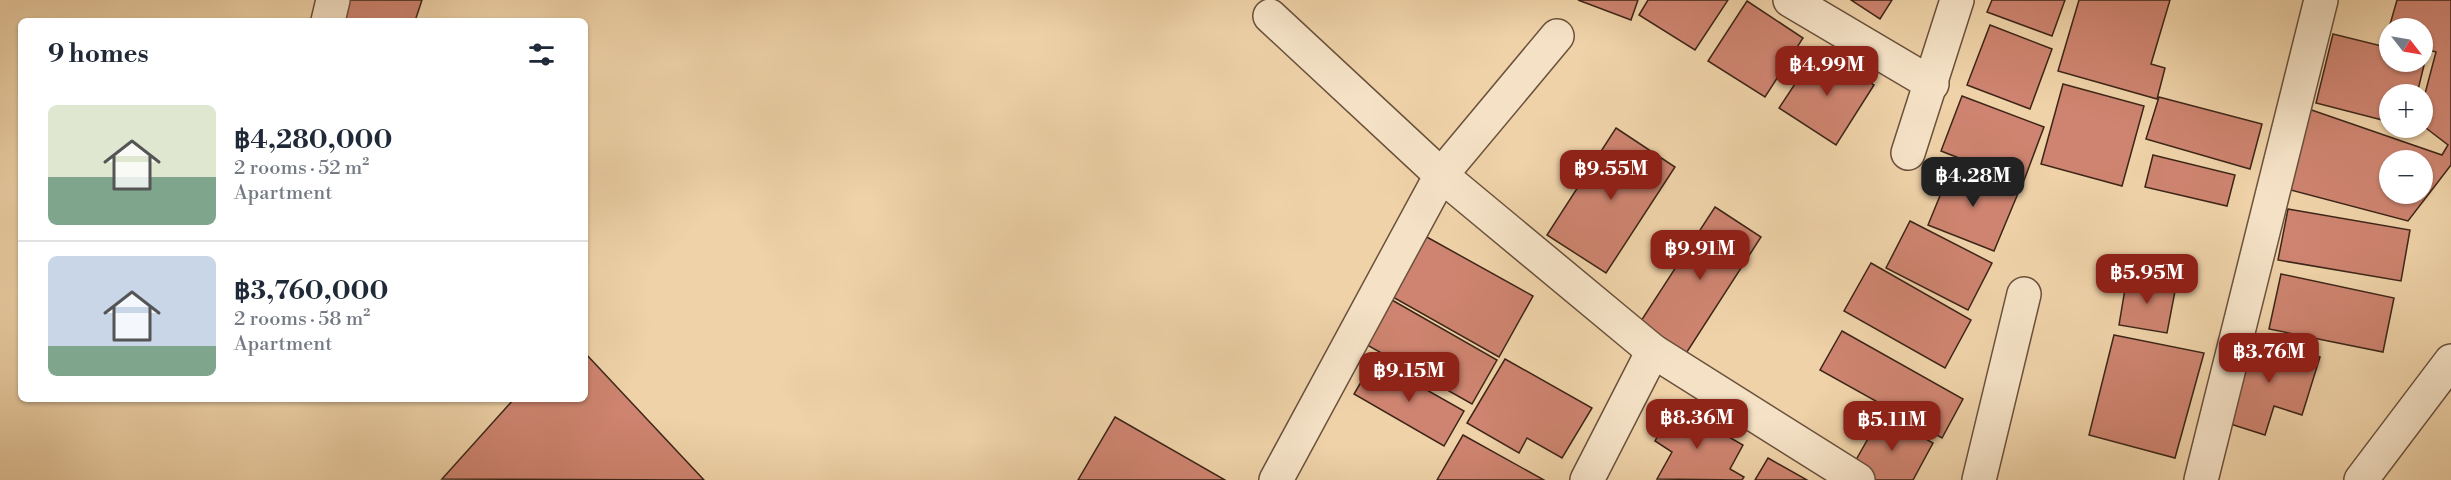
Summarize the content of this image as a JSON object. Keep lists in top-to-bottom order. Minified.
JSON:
{"north":"bottom right","page":{"map_buttons":["+","−"],"heading":"9 homes","price":["฿4.99M","฿9.55M","฿4.28M","฿9.91M","฿5.95M","฿3.76M","฿9.15M","฿8.36M","฿5.11M"],"list":[{"name":"฿4,280,000","note":"2 rooms · 52 m² · Apartment"},{"name":"฿3,760,000","note":"2 rooms · 58 m² · Apartment"}]}}
